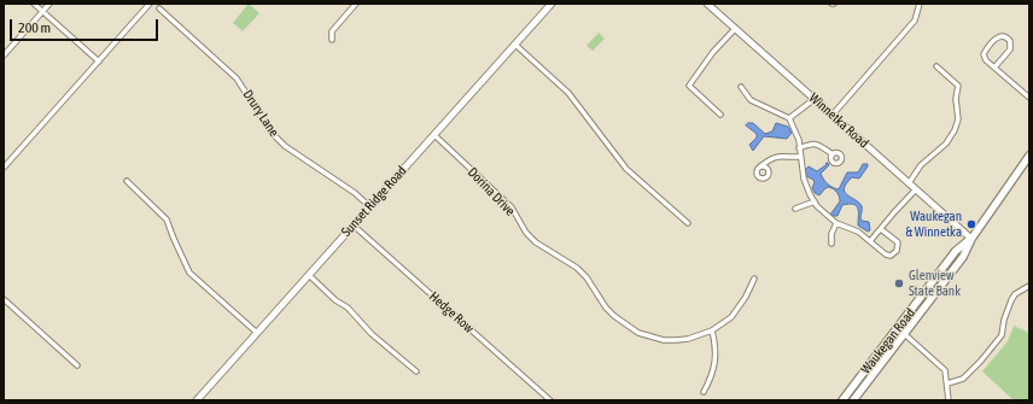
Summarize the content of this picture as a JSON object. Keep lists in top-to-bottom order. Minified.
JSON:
{"streets":{"main road":["Waukegan Road"],"street":["Drury Lane","Winnetka Road","Dorina Drive","Sunset Ridge Road","Hedge Row"]},"crossings":[["Drury Lane","Sunset Ridge Road"],["Winnetka Road","Waukegan Road"],["Dorina Drive","Sunset Ridge Road"],["Sunset Ridge Road","Hedge Row"]],"places":["Waukegan & Winnetka","Glenview State Bank"],"scale_bar":"200 m"}
